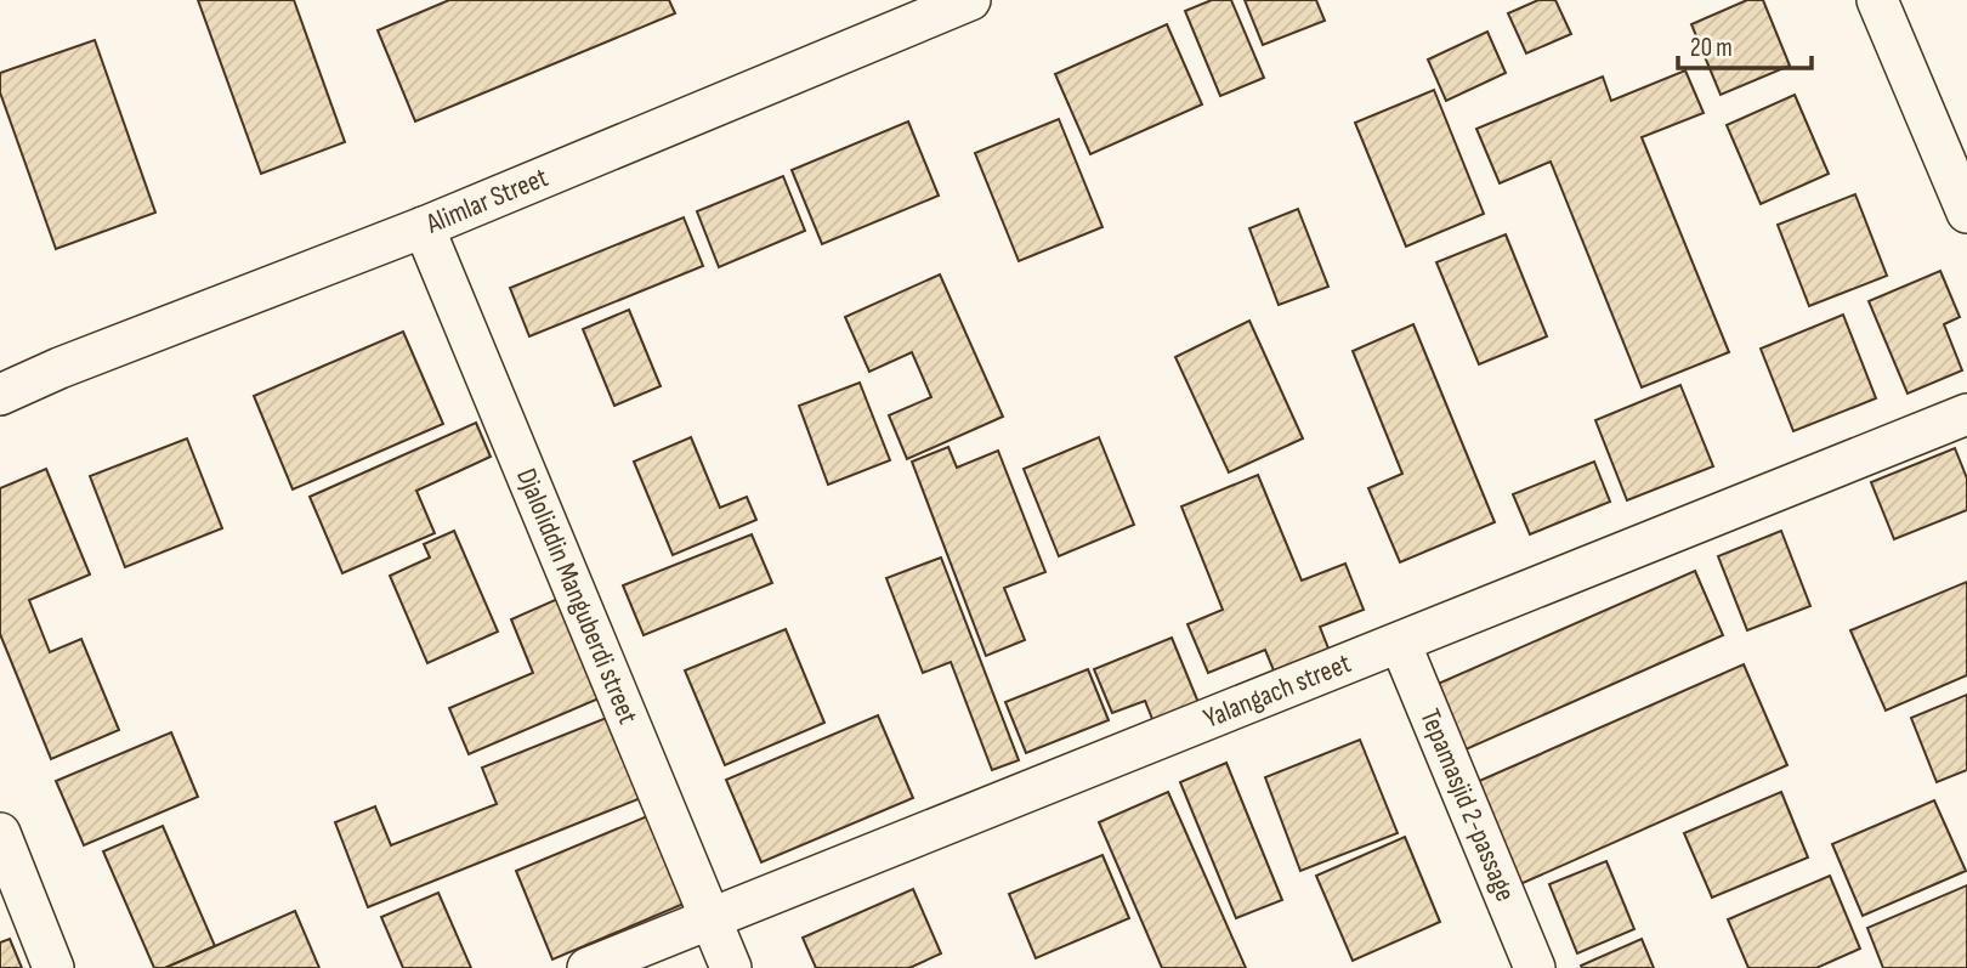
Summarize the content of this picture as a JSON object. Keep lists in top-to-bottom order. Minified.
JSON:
{"streets":{"street":["Аlimlar Street","Djaloliddin Manguberdi street","Yalangach street","Tepamasjid 2-passage"]},"crossings":[["Аlimlar Street","Djaloliddin Manguberdi street"],["Djaloliddin Manguberdi street","Yalangach street"],["Yalangach street","Tepamasjid 2-passage"]],"scale_bar":"20 m"}
